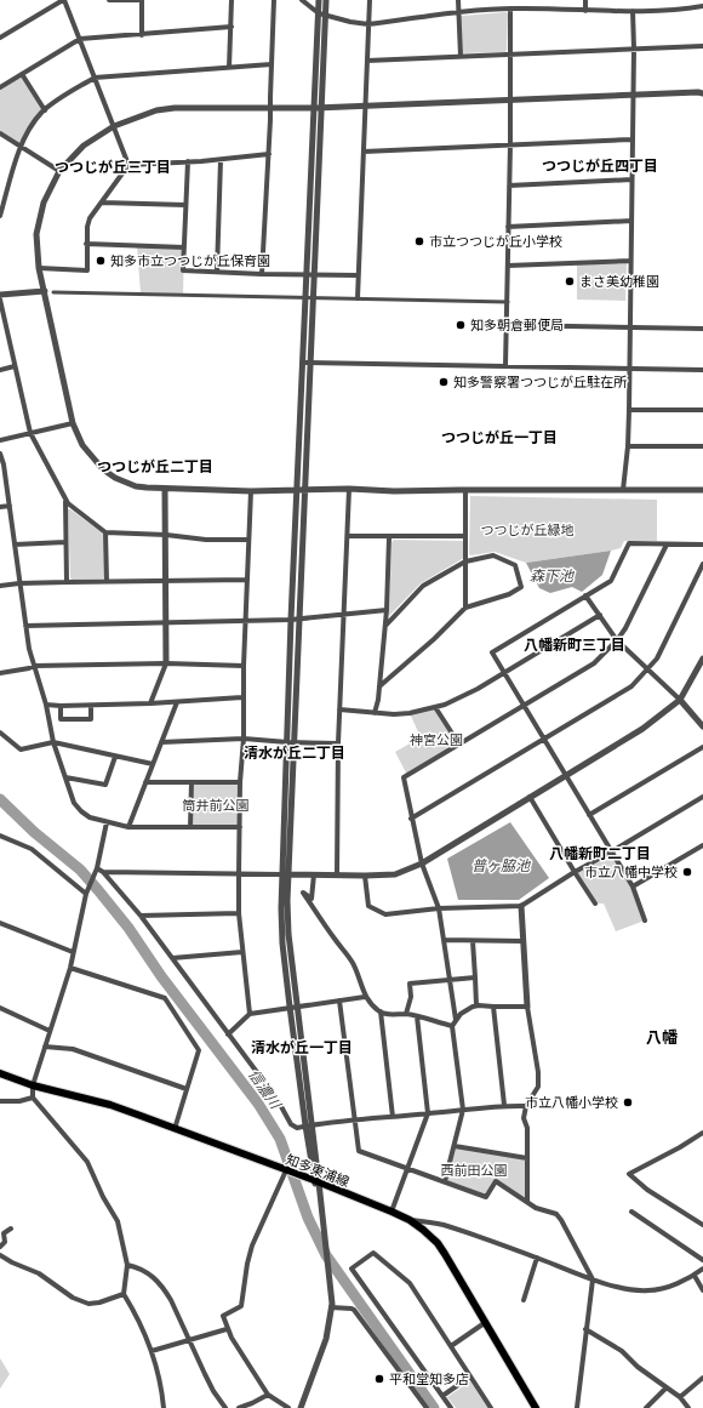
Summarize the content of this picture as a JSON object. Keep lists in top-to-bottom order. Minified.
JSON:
{"streets":{"main road":["知多東浦線"]},"districts":["つつじが丘四丁目","つつじが丘三丁目","つつじが丘一丁目","つつじが丘二丁目","八幡新町三丁目","清水が丘二丁目","八幡新町二丁目","八幡","清水が丘一丁目"],"water":["森下池","普ヶ脇池","信濃川"],"parks":["つつじが丘緑地","神宮公園","筒井前公園","西前田公園"],"places":["市立つつじが丘小学校","知多市立つつじが丘保育園","まさ美幼稚園","知多朝倉郵便局","知多警察署つつじが丘駐在所","市立八幡中学校","市立八幡小学校","平和堂知多店"]}
